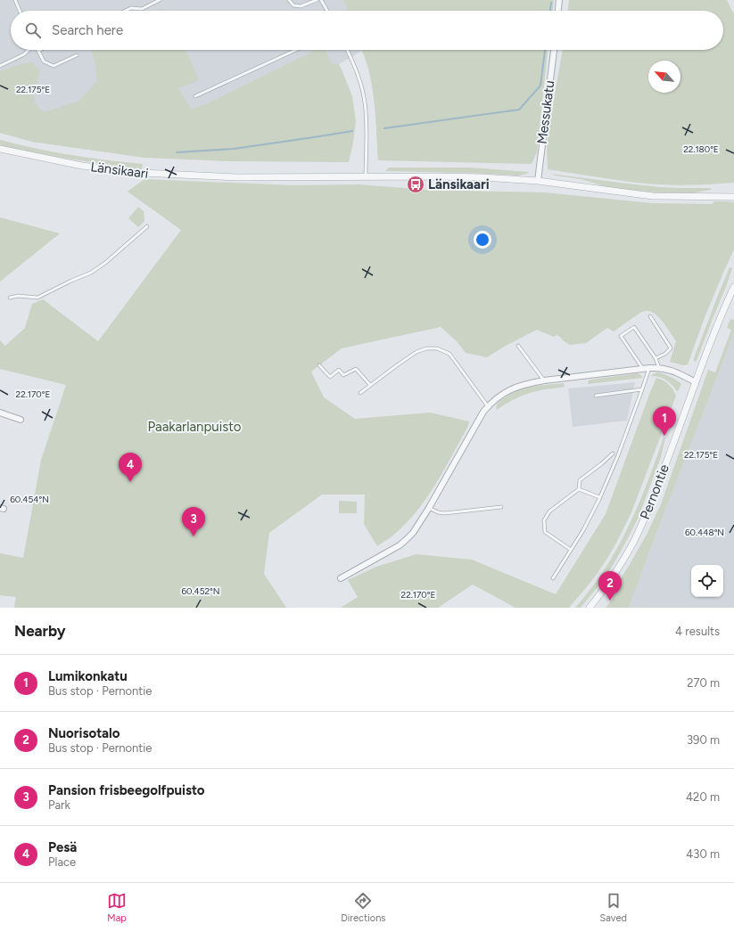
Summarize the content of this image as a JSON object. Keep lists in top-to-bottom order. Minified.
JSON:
{"streets":{"street":["Messukatu","Länsikaari","Pernontie"]},"crossings":[["Messukatu","Länsikaari"]],"parks":["Paakarlanpuisto"],"places":{"bus stop":["Länsikaari"]},"north":"top left","page":{"search":"Search here","pins":["1","4","3","2"],"heading":["Nearby","4 results"],"list":[{"mark":"1","name":"Lumikonkatu","note":"Bus stop · Pernontie","value":"270 m"},{"mark":"2","name":"Nuorisotalo","note":"Bus stop · Pernontie","value":"390 m"},{"mark":"3","name":"Pansion frisbeegolfpuisto","note":"Park","value":"420 m"},{"mark":"4","name":"Pesä","note":"Place","value":"430 m"}],"nav":["Map","Directions","Saved"]},"coordinates":["22.175°E","22.180°E","22.170°E","60.454°N","60.448°N","60.452°N"]}
